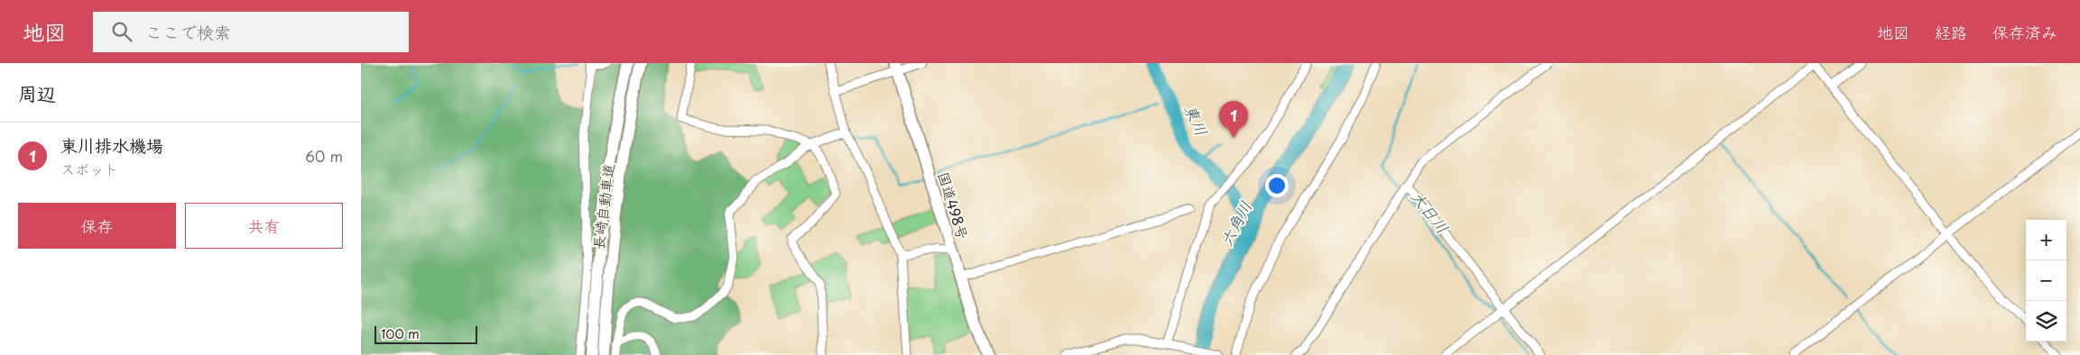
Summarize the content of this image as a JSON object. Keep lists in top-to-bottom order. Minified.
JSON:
{"streets":{"highway":["国道498号","長崎自動車道"]},"water":["東川","大日川","六角川"],"scale_bar":"100 m","page":{"header":"地図","search":"ここで検索","nav":["地図","経路","保存済み"],"heading":"周辺","pins":"1","list":[{"mark":"1","name":"東川排水機場","note":"スポット","value":"60 m"}],"buttons":["保存","共有"],"map_buttons":["+","−"],"scale":"100 m"}}
